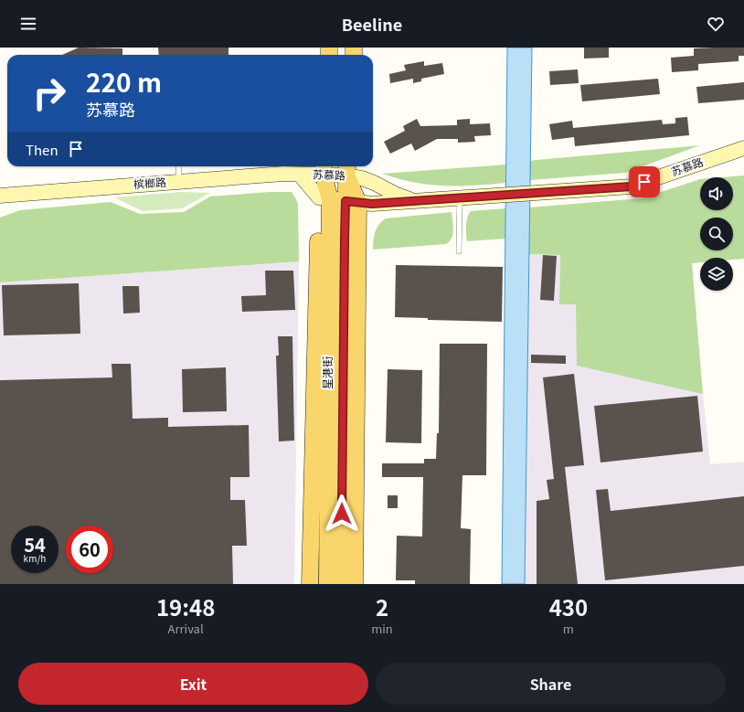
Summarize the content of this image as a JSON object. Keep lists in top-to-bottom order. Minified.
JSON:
{"streets":{"main road":["苏慕路","槟榔路","星港街"]},"crossings":[["苏慕路","槟榔路"],["苏慕路","星港街"]],"page":{"header":"Beeline","turn":["220 m","苏慕路"],"then":"Then","speed":"54 km/h","limit":"60","eta":["19:48","Arrival","2","min","430","m"],"buttons":["Exit","Share"]}}
